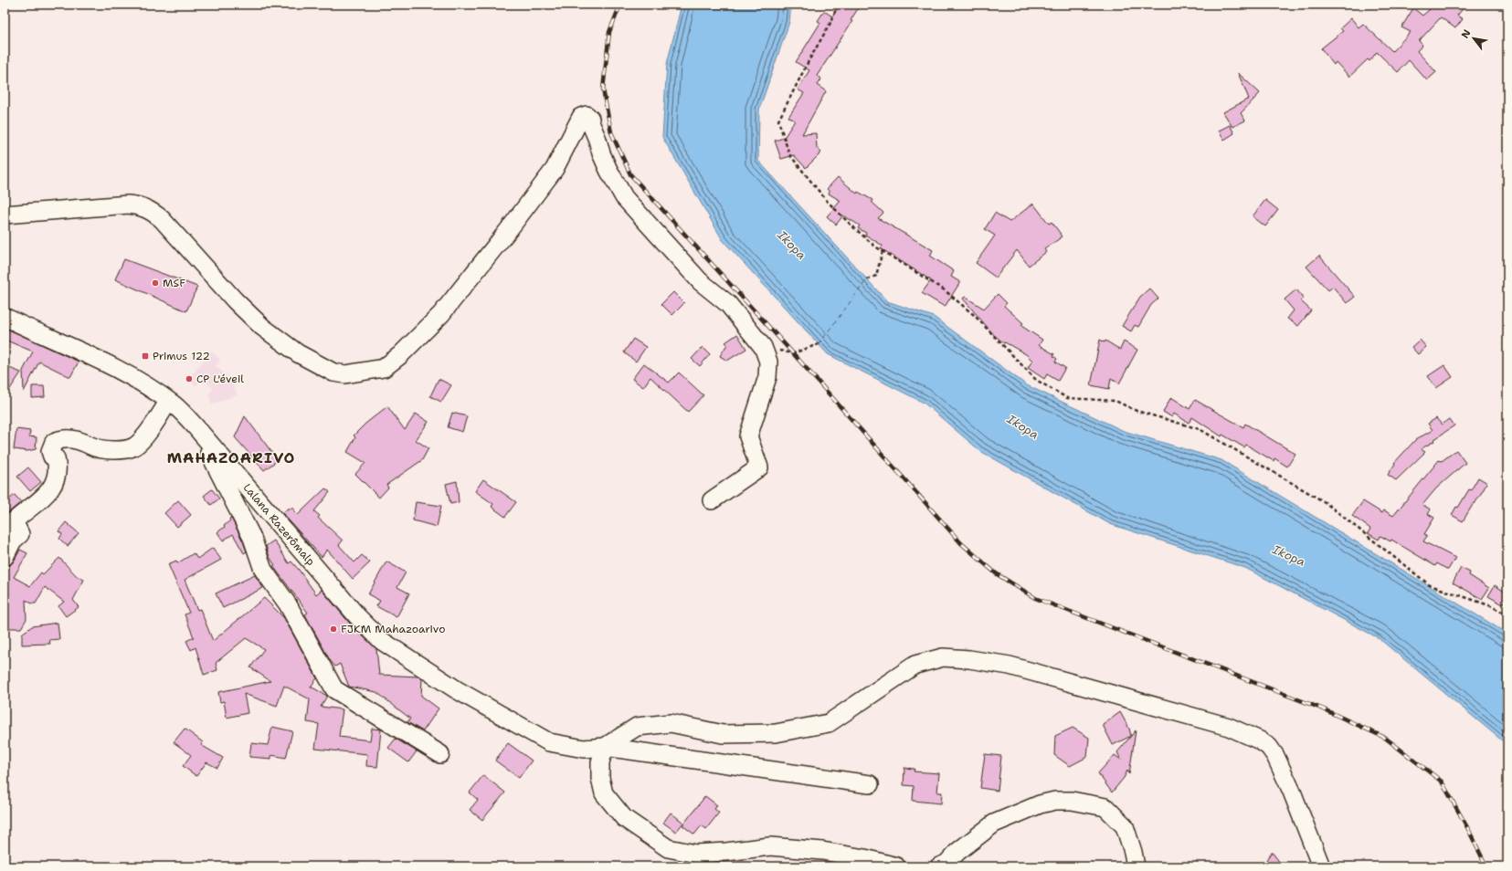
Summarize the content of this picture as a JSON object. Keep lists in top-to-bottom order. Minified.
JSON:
{"streets":{"street":["Lalana Razerômalp"]},"districts":["MAHAZOARIVO"],"water":["Ikopa"],"places":{"other":["MSF","CP L'éveil","FJKM Mahazoarivo"],"transit":["Primus 122"]},"north":"top left"}
